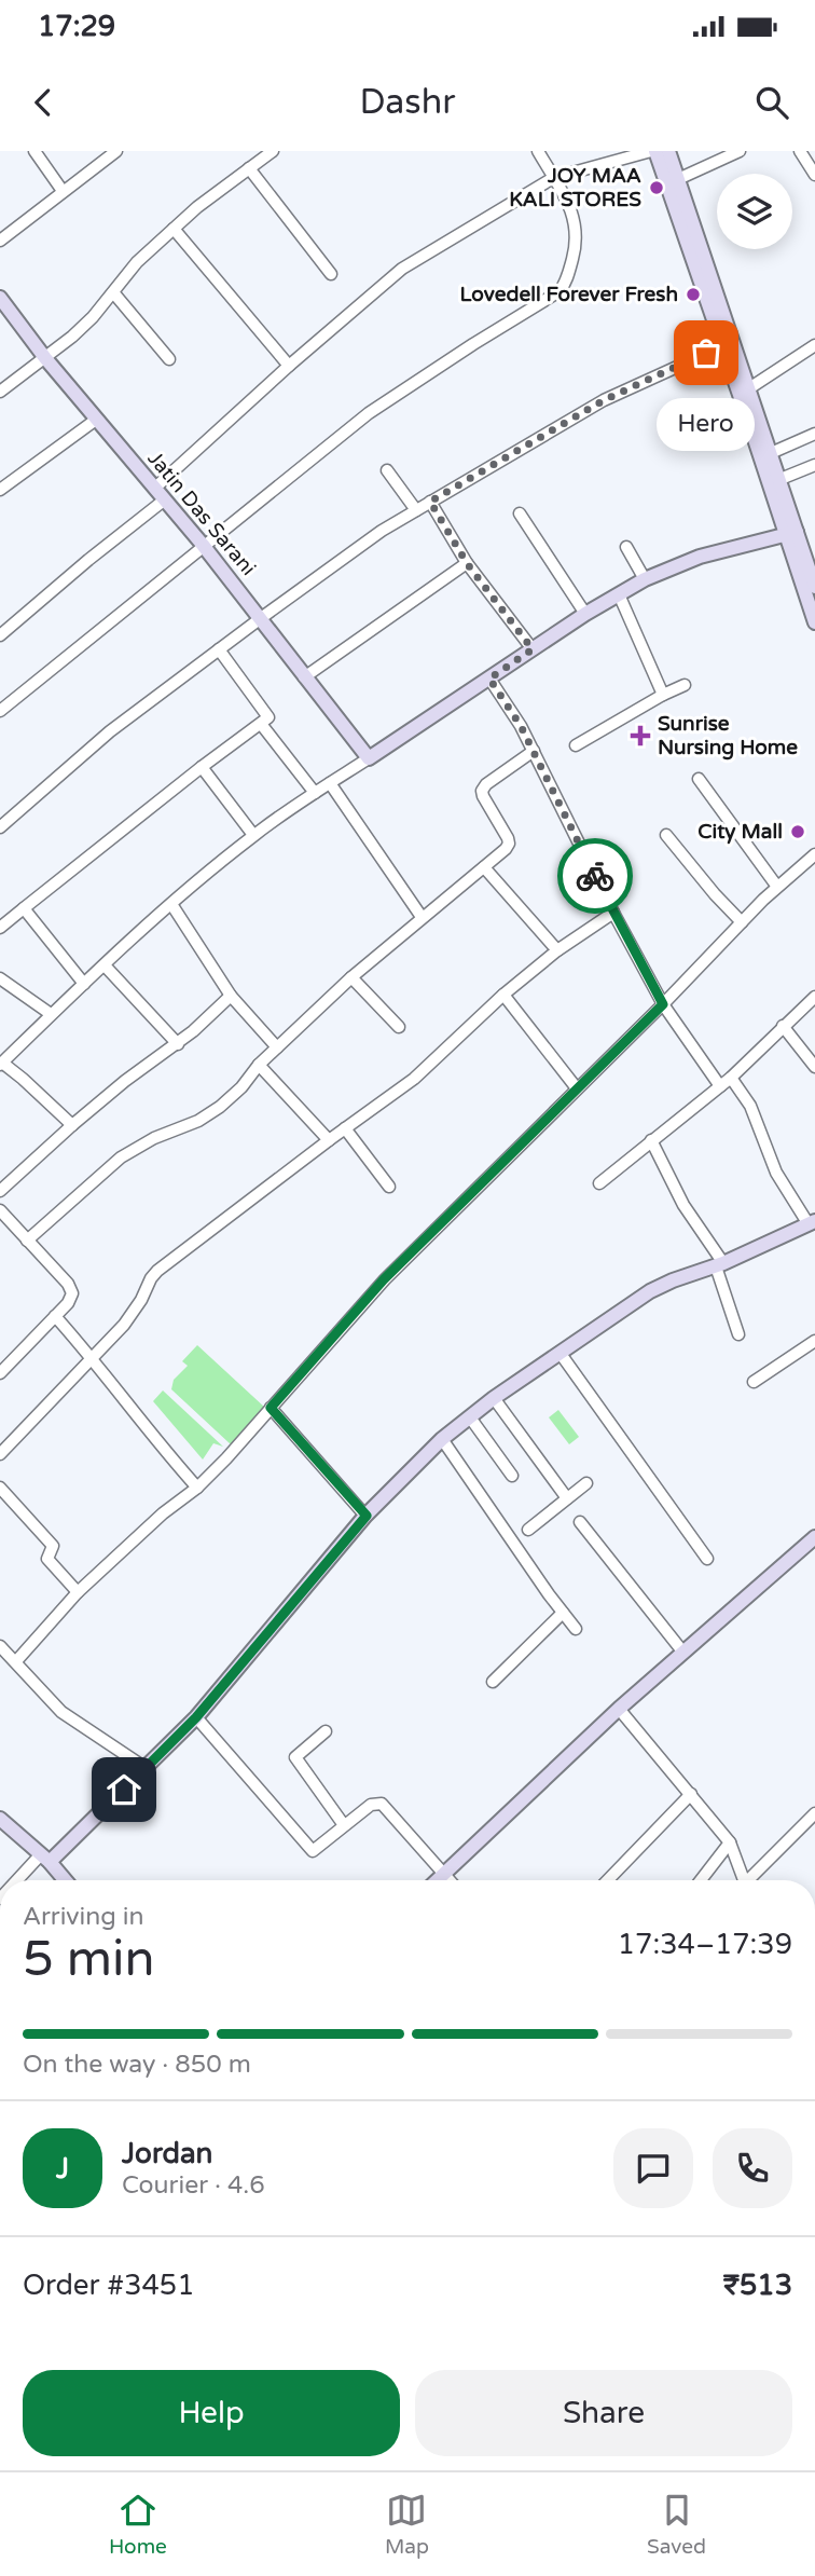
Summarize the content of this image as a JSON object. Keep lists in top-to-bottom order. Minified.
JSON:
{"streets":{"street":["Jatin Das Sarani"]},"places":{"other":["JOY MAA KALI STORES","Lovedell Forever Fresh","Hero","City Mall"],"health":["Sunrise Nursing Home"]},"page":{"status":"17:29","header":"Dashr","bubble":"Hero","heading":["5 min","Arriving in","17:34–17:39"],"panel":["Jordan","Courier · 4.6","Order #3451","₹513"],"bar":"On the way · 850 m","round":"J","buttons":["Help","Share"],"tabs":["Home","Map","Saved"]}}
